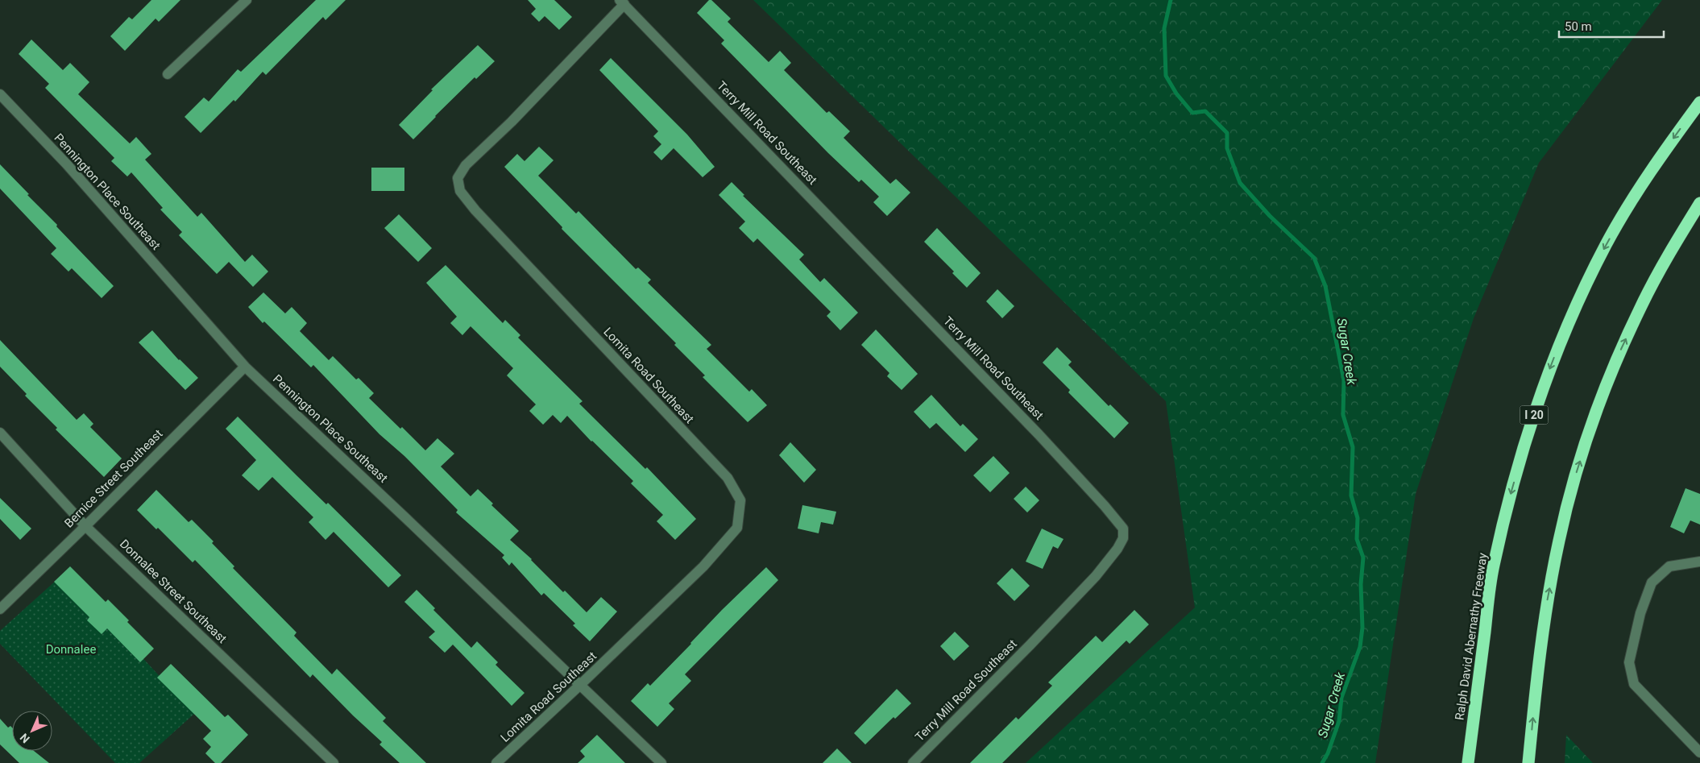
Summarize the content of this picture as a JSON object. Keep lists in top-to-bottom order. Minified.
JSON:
{"streets":{"highway":["I 20","Ralph David Abernathy Freeway"],"street":["Terry Mill Road Southeast","Pennington Place Southeast","Lomita Road Southeast","Bernice Street Southeast","Donnalee Street Southeast"]},"crossings":[["Terry Mill Road Southeast","Lomita Road Southeast"],["Pennington Place Southeast","Lomita Road Southeast"],["Pennington Place Southeast","Bernice Street Southeast"],["Bernice Street Southeast","Donnalee Street Southeast"]],"water":["Sugar Creek"],"parks":["Donnalee"],"scale_bar":"50 m","north":"bottom left"}
